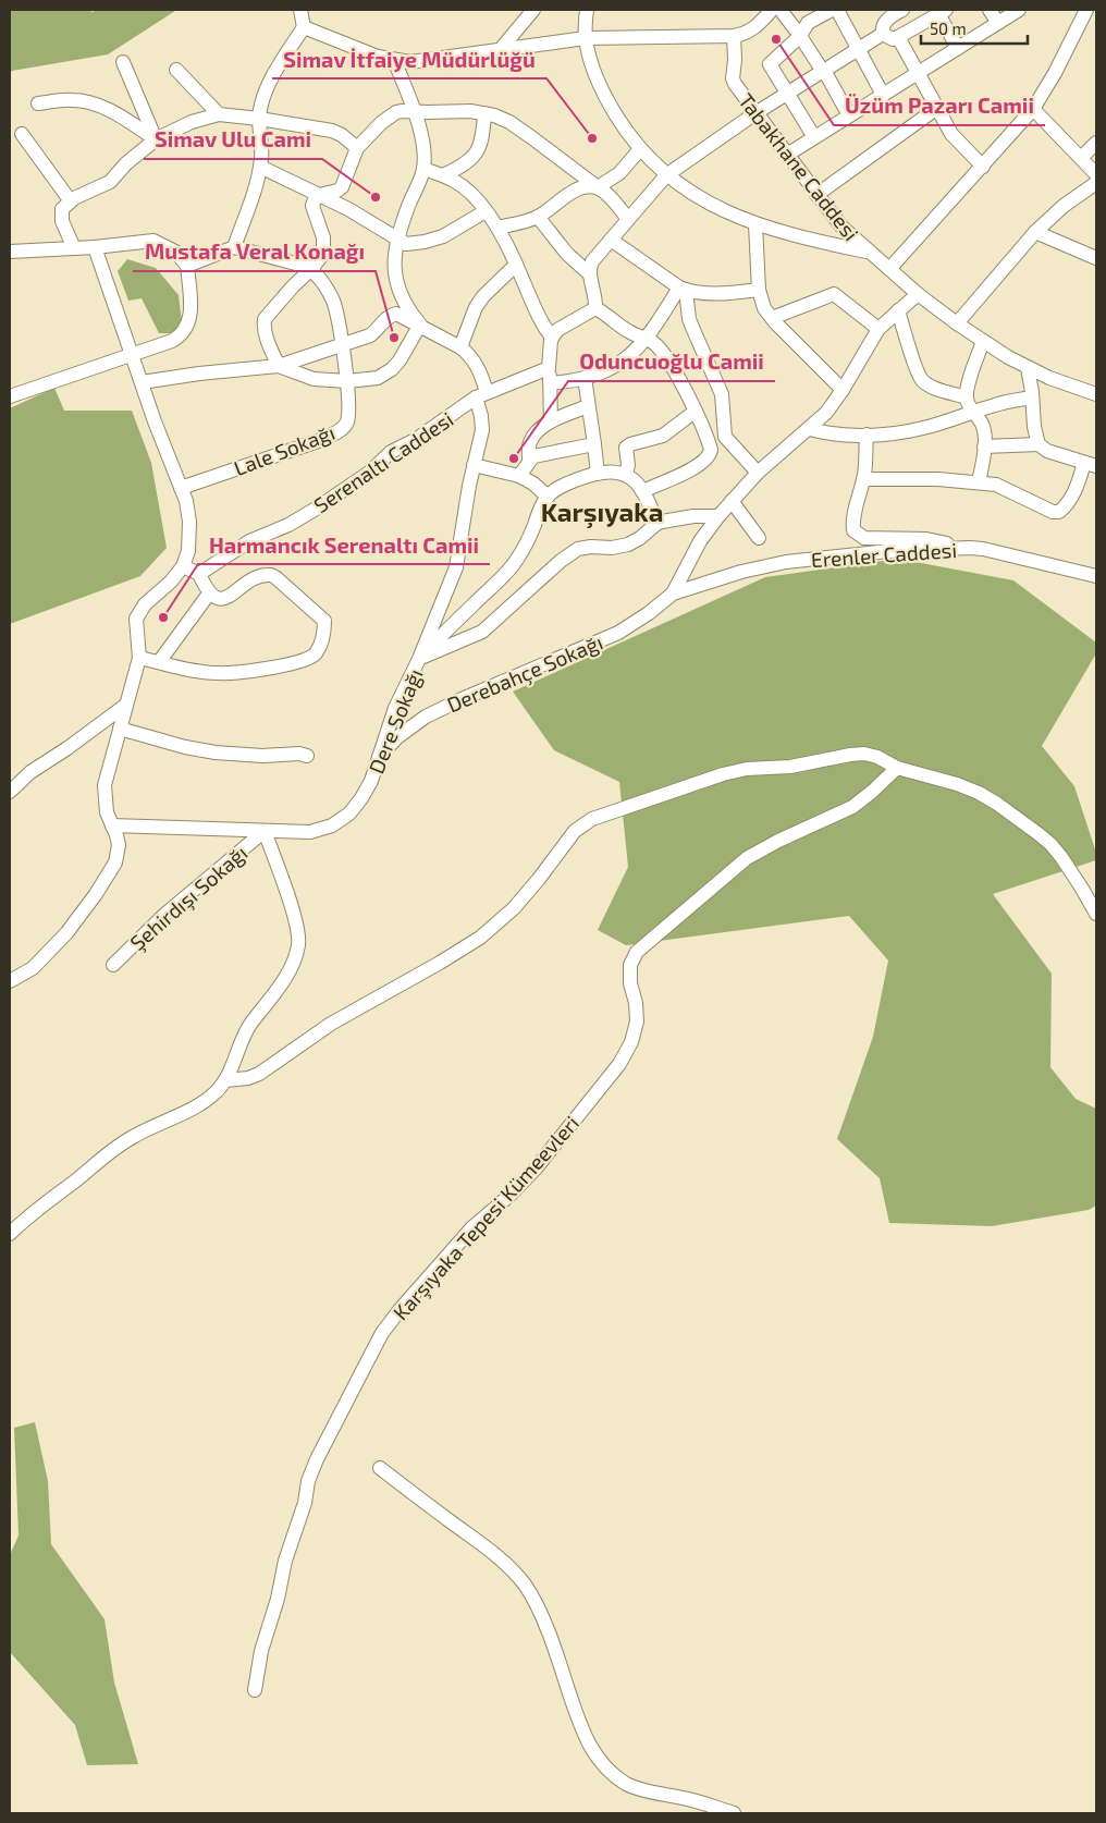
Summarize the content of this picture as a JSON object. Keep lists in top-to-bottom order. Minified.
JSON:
{"streets":{"street":["Tabakhane Caddesi","Lale Sokağı","Serenaltı Caddesi","Erenler Caddesi","Derebahçe Sokağı","Dere Sokağı","Şehirdışı Sokağı","Karşıyaka Tepesi Kümeevleri"]},"crossings":[["Erenler Caddesi","Derebahçe Sokağı"],["Derebahçe Sokağı","Dere Sokağı"],["Dere Sokağı","Şehirdışı Sokağı"]],"districts":["Karşıyaka"],"places":["Üzüm Pazarı Camii","Simav İtfaiye Müdürlüğü","Simav Ulu Cami","Mustafa Veral Konağı","Oduncuoğlu Camii","Harmancık Serenaltı Camii"],"scale_bar":"50 m"}
